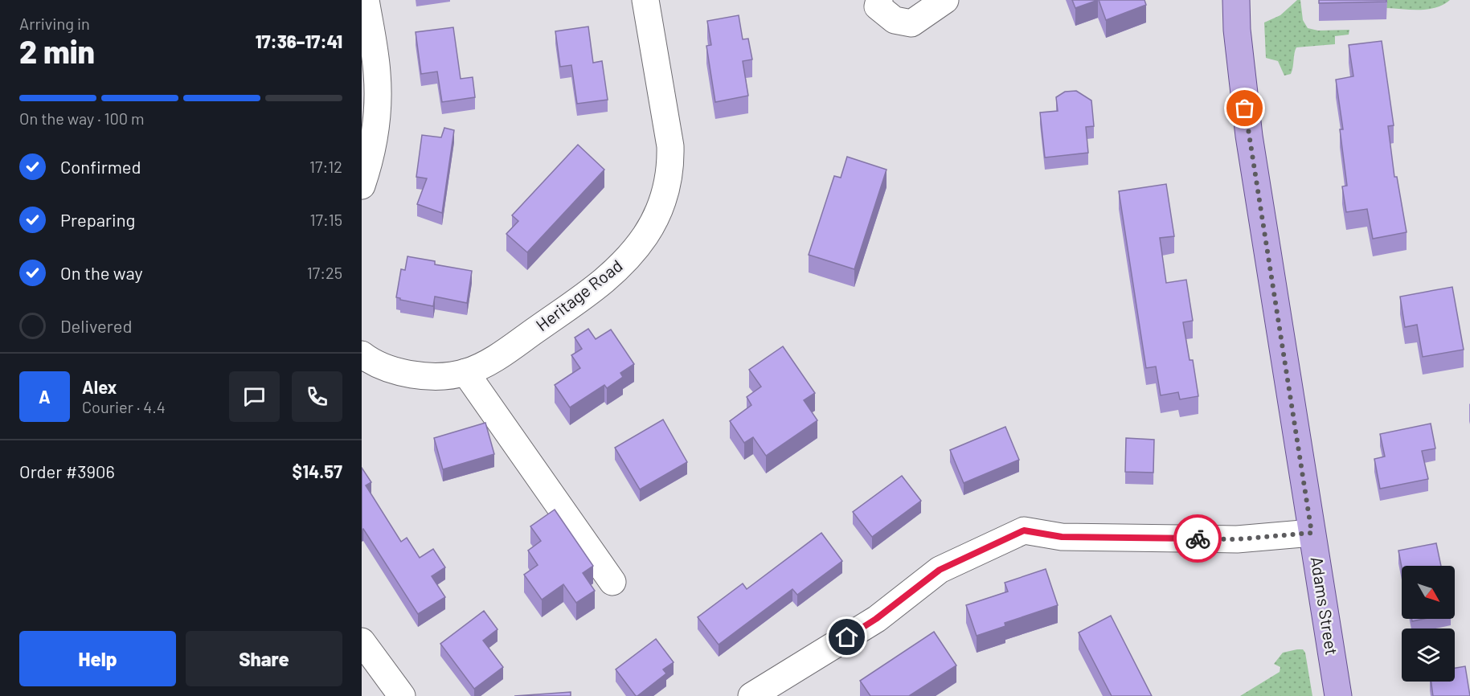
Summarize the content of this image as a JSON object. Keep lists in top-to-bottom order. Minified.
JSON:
{"streets":{"main road":["Adams Street"],"street":["Heritage Road"]},"north":"bottom right","page":{"heading":["2 min","Arriving in","17:36–17:41"],"panel":["Alex","Courier · 4.4","Order #3906","$14.57"],"bar":"On the way · 100 m","list":[["Confirmed","17:12"],["Preparing","17:15"],["On the way","17:25"],"Delivered"],"round":"A","buttons":["Help","Share"]}}
